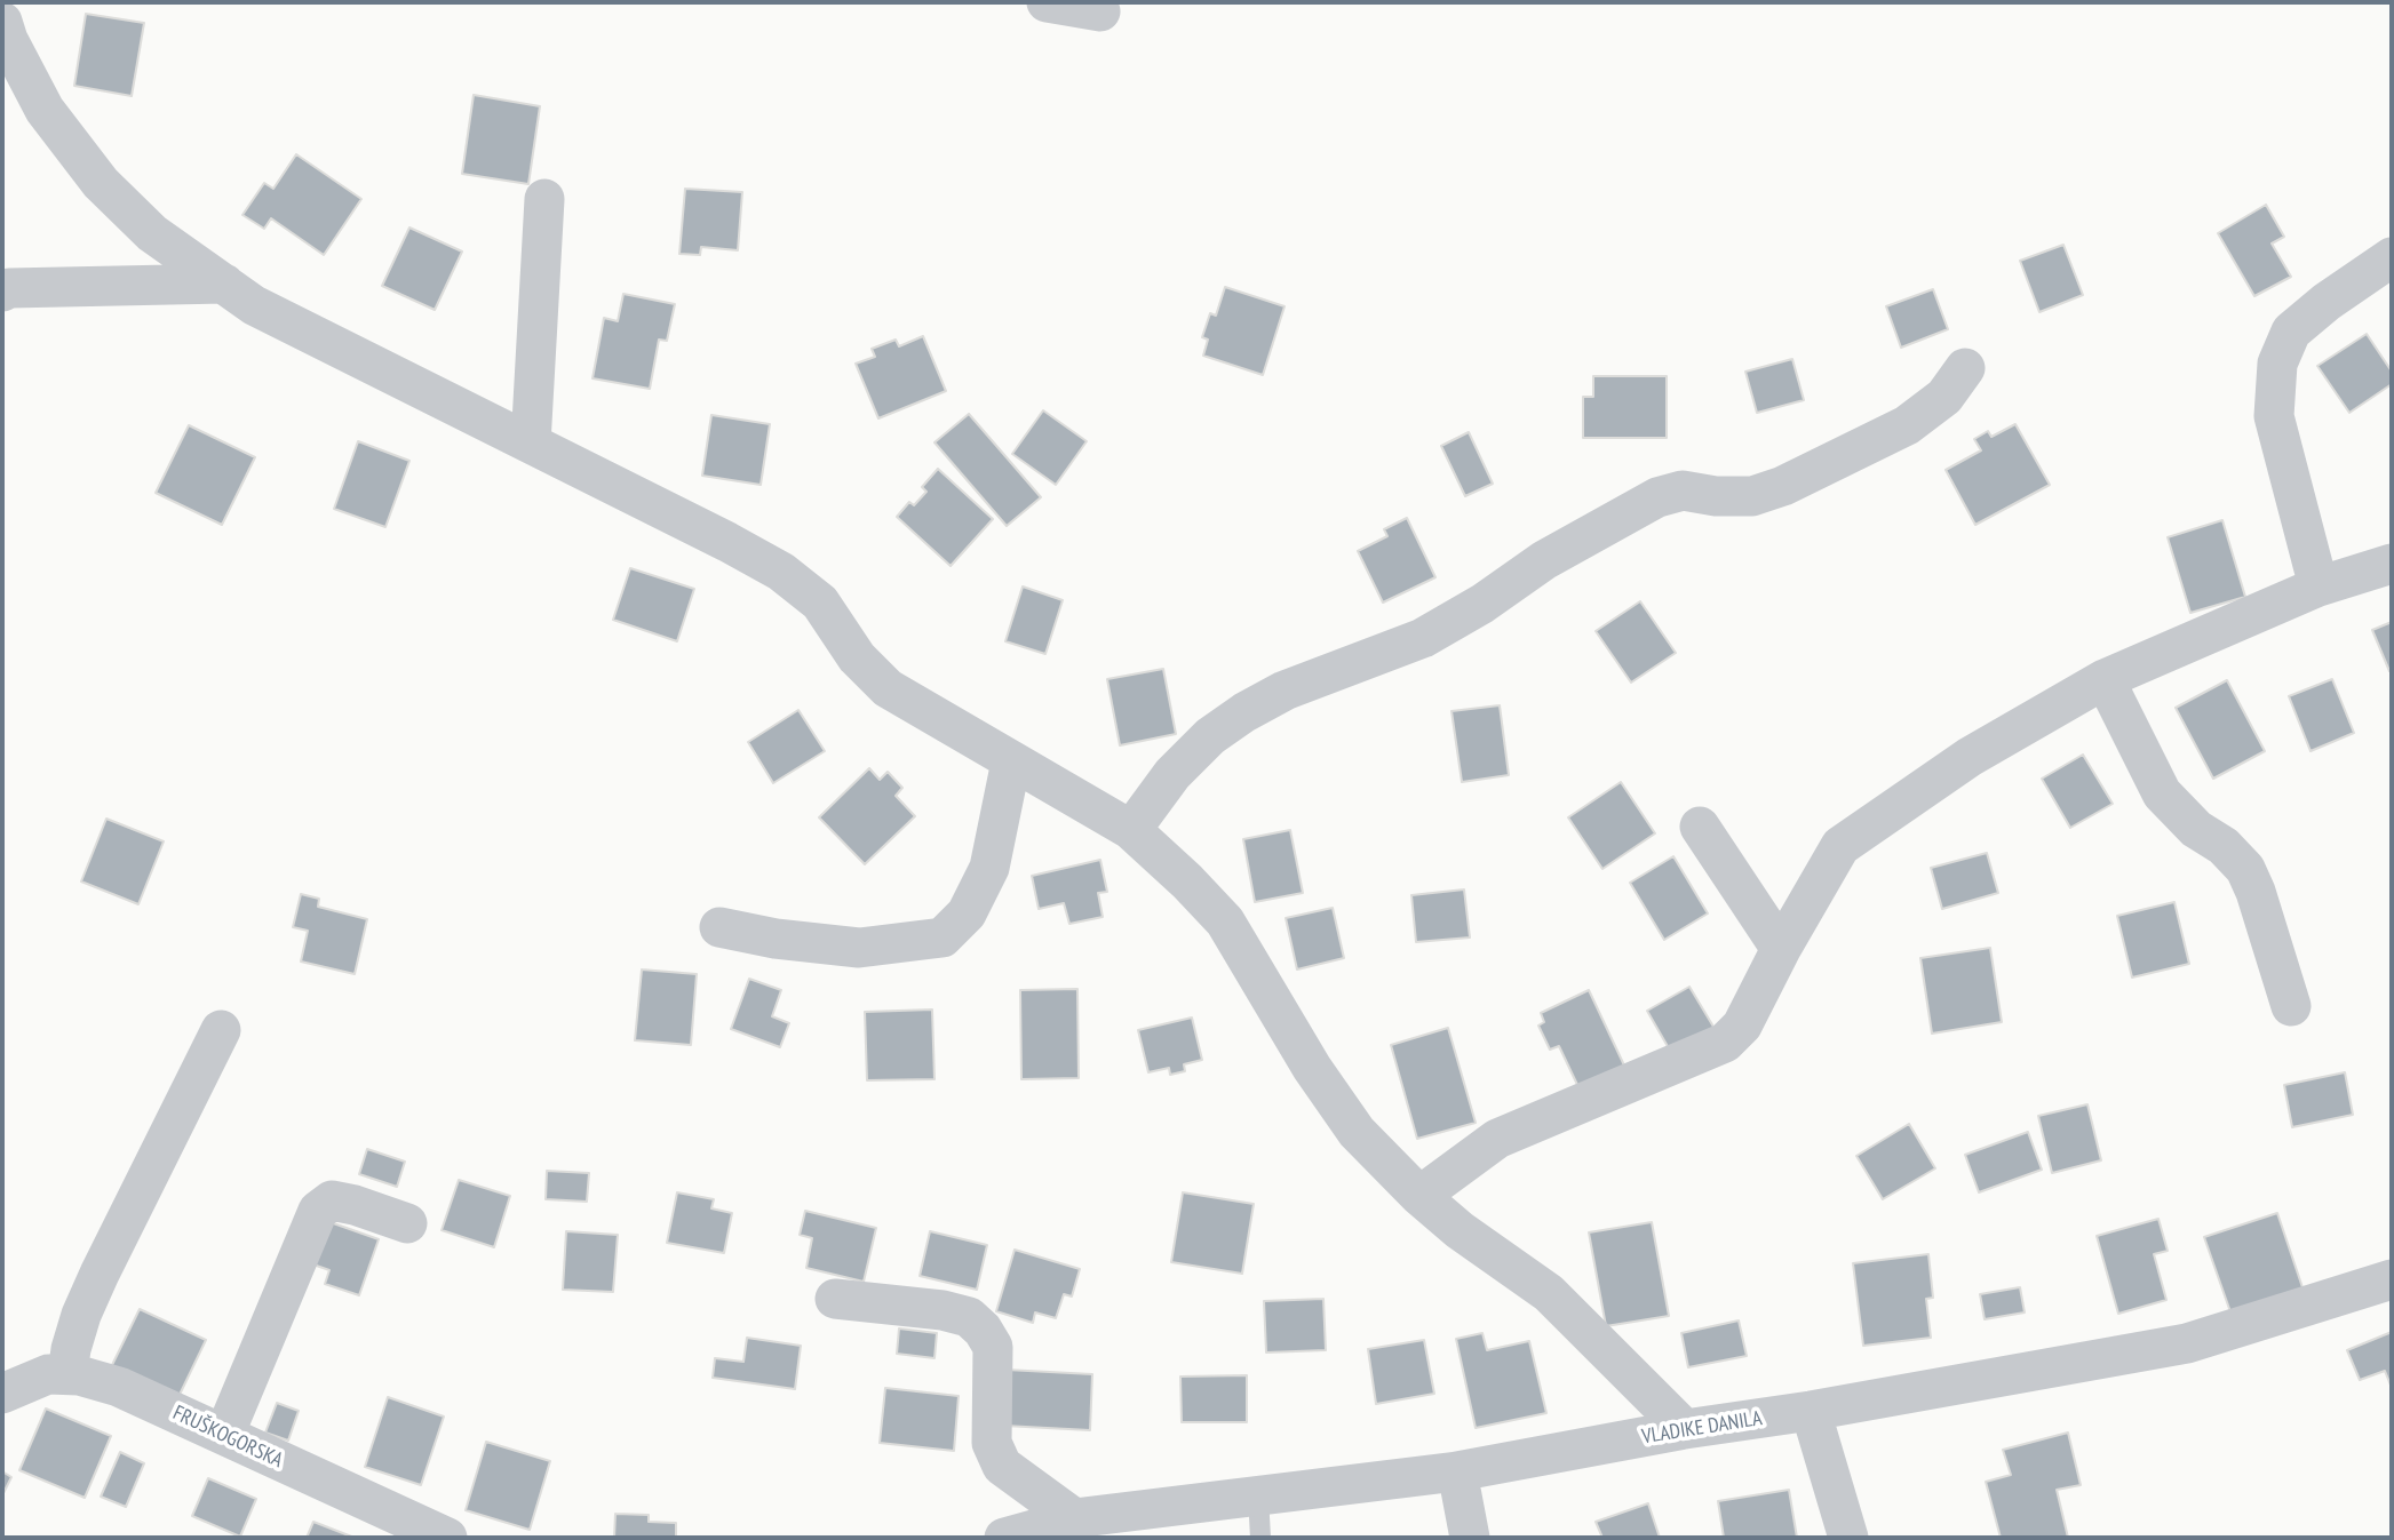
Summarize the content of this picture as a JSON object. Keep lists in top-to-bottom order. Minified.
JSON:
{"streets":{"street":["VLADIKE DANILA","FRUŠKOGORSKA"]}}
